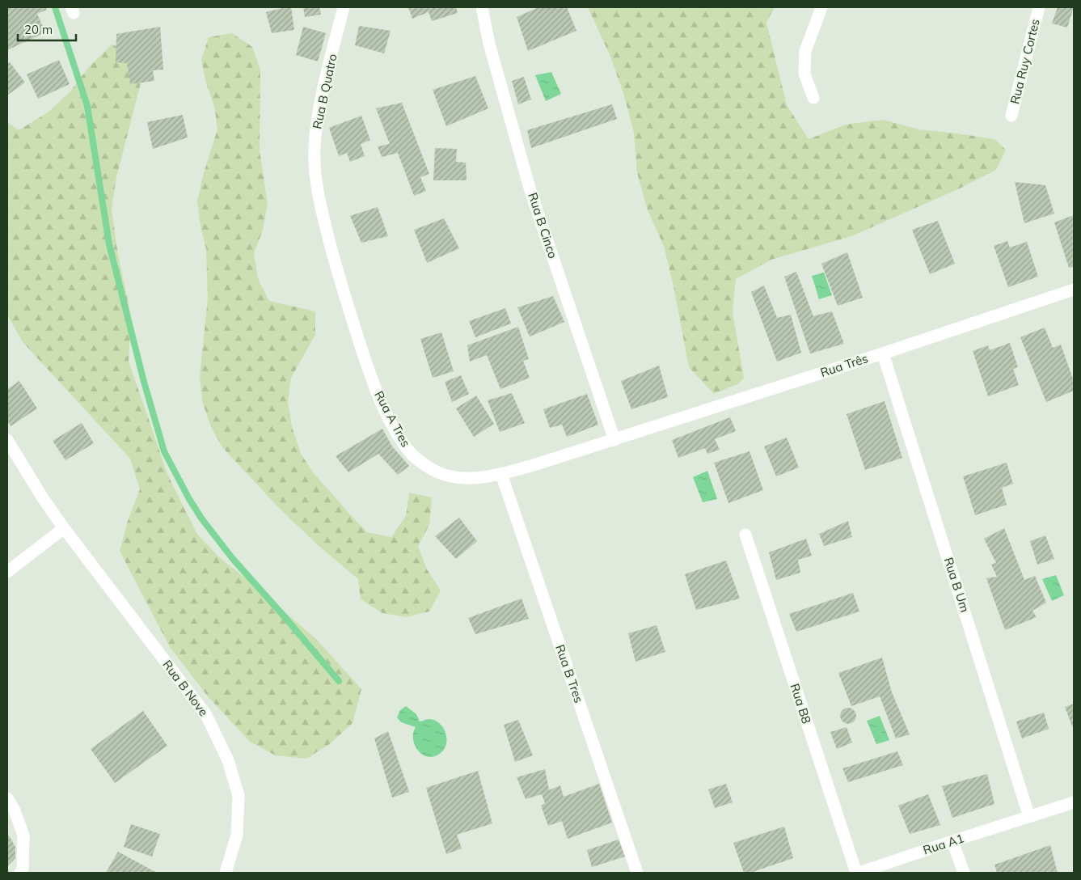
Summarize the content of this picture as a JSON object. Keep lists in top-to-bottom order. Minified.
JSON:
{"streets":{"street":["Rua Ruy Cortes","Rua B Quatro","Rua B Cinco","Rua Três","Rua A Tres","Rua B Um","Rua B Tres","Rua B Nove","Rua B8","Rua A1"]},"crossings":[["Rua B Quatro","Rua A Tres"],["Rua B Cinco","Rua Três"],["Rua B Cinco","Rua A Tres"],["Rua Três","Rua A Tres"],["Rua Três","Rua B Um"],["Rua A Tres","Rua B Tres"],["Rua B Um","Rua A1"],["Rua B8","Rua A1"]],"scale_bar":"20 m"}
